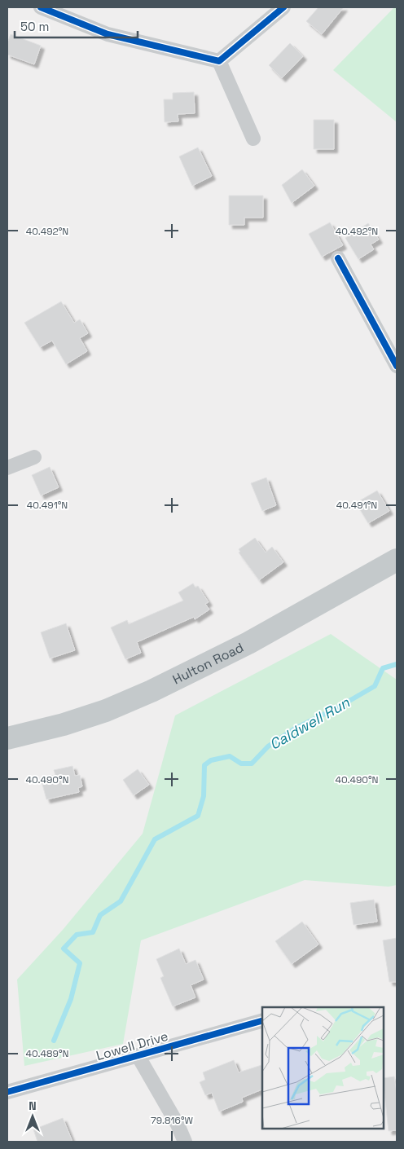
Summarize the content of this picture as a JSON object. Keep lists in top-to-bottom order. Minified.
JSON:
{"streets":{"main road":["Hulton Road"],"street":["Lowell Drive"]},"water":["Caldwell Run"],"scale_bar":"50 m","north":"top","coordinates":["40.492°N","40.491°N","40.490°N","40.489°N","79.816°W"]}
